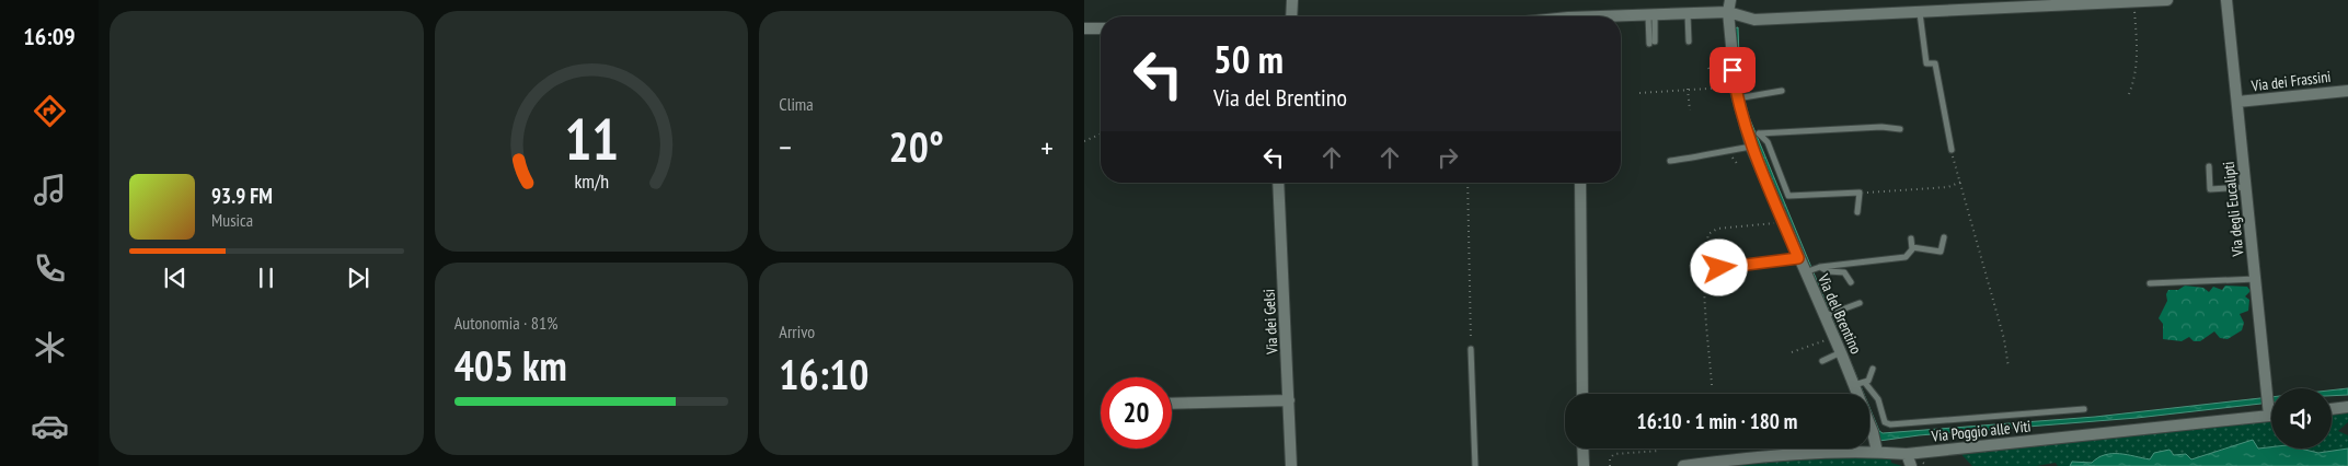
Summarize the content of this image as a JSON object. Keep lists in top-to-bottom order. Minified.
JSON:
{"streets":{"street":["Via dei Frassini","Via degli Eucalipti","Via del Brentino","Via dei Gelsi","Via Poggio alle Viti"]},"crossings":[["Via dei Frassini","Via degli Eucalipti"],["Via del Brentino","Via Poggio alle Viti"]],"page":{"tabs":"16:09","tile":["Clima",["Autonomia · 81%","405 km"],["Arrivo","16:10"]],"turn":["50 m","Via del Brentino"],"heat":["−","20°","+"],"song":["93.9 FM","Musica"],"limit":"20","trip":"16:10 · 1 min · 180 m","gauge":["11","km/h"]}}
